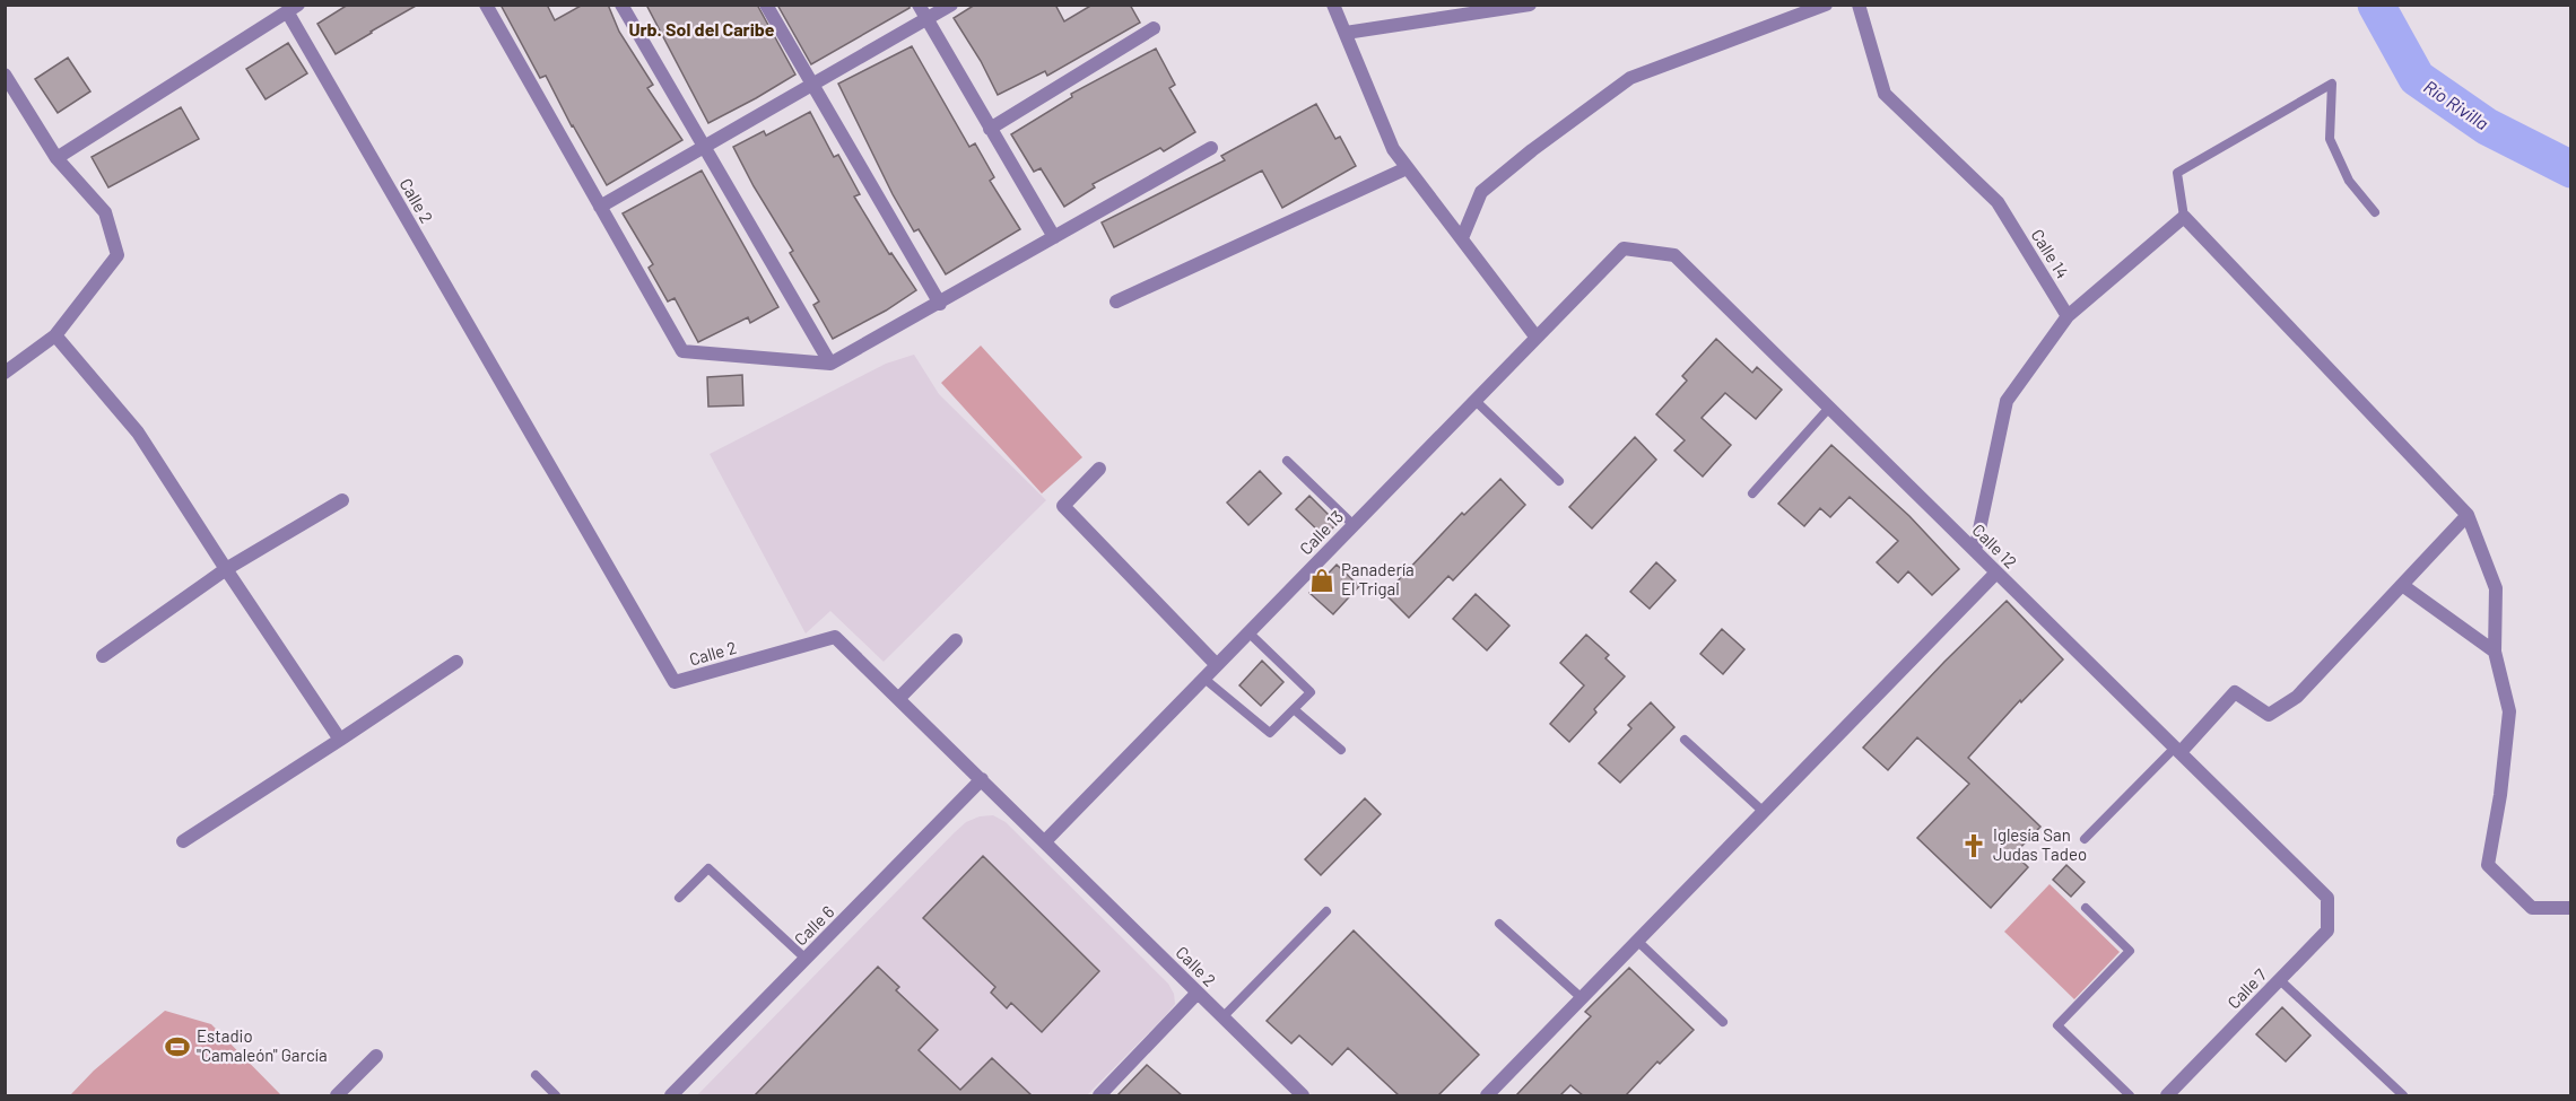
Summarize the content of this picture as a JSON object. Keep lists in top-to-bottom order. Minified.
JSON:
{"streets":{"street":["Calle 2","Calle 14","Calle 13","Calle 12","Calle 6","Calle 7"]},"crossings":[["Calle 2","Calle 13"],["Calle 2","Calle 6"],["Calle 13","Calle 12"],["Calle 12","Calle 7"]],"districts":["Urb. Sol del Caribe"],"water":["Río Rivilla"],"places":{"shop":["Panadería El Trigal"],"church":["Iglesía San Judas Tadeo"],"sports":["Estadio \"Camaleón\" García"]}}
